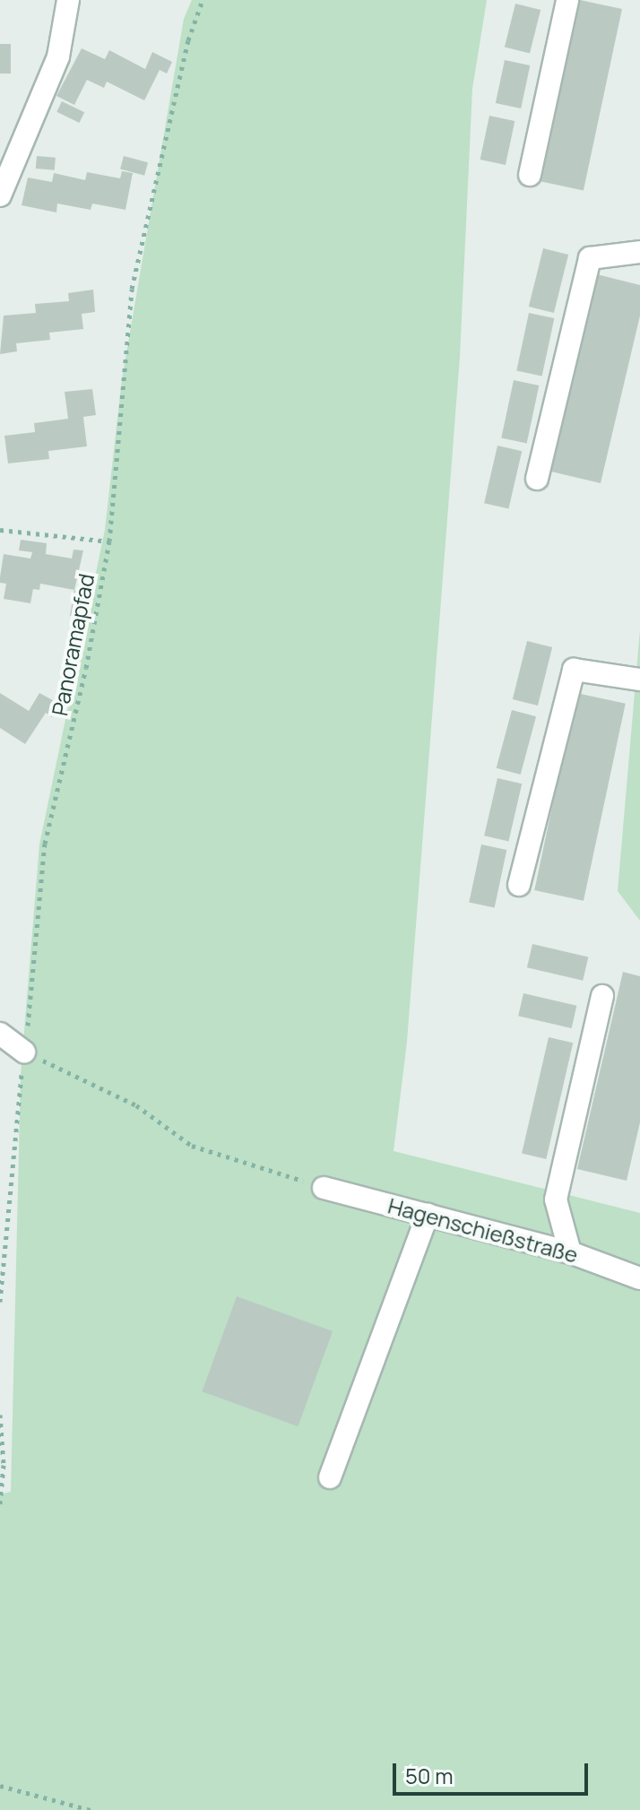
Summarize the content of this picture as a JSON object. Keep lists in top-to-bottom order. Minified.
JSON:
{"streets":{"street":["Hagenschießstraße"],"path":["Panoramapfad"]},"scale_bar":"50 m"}
